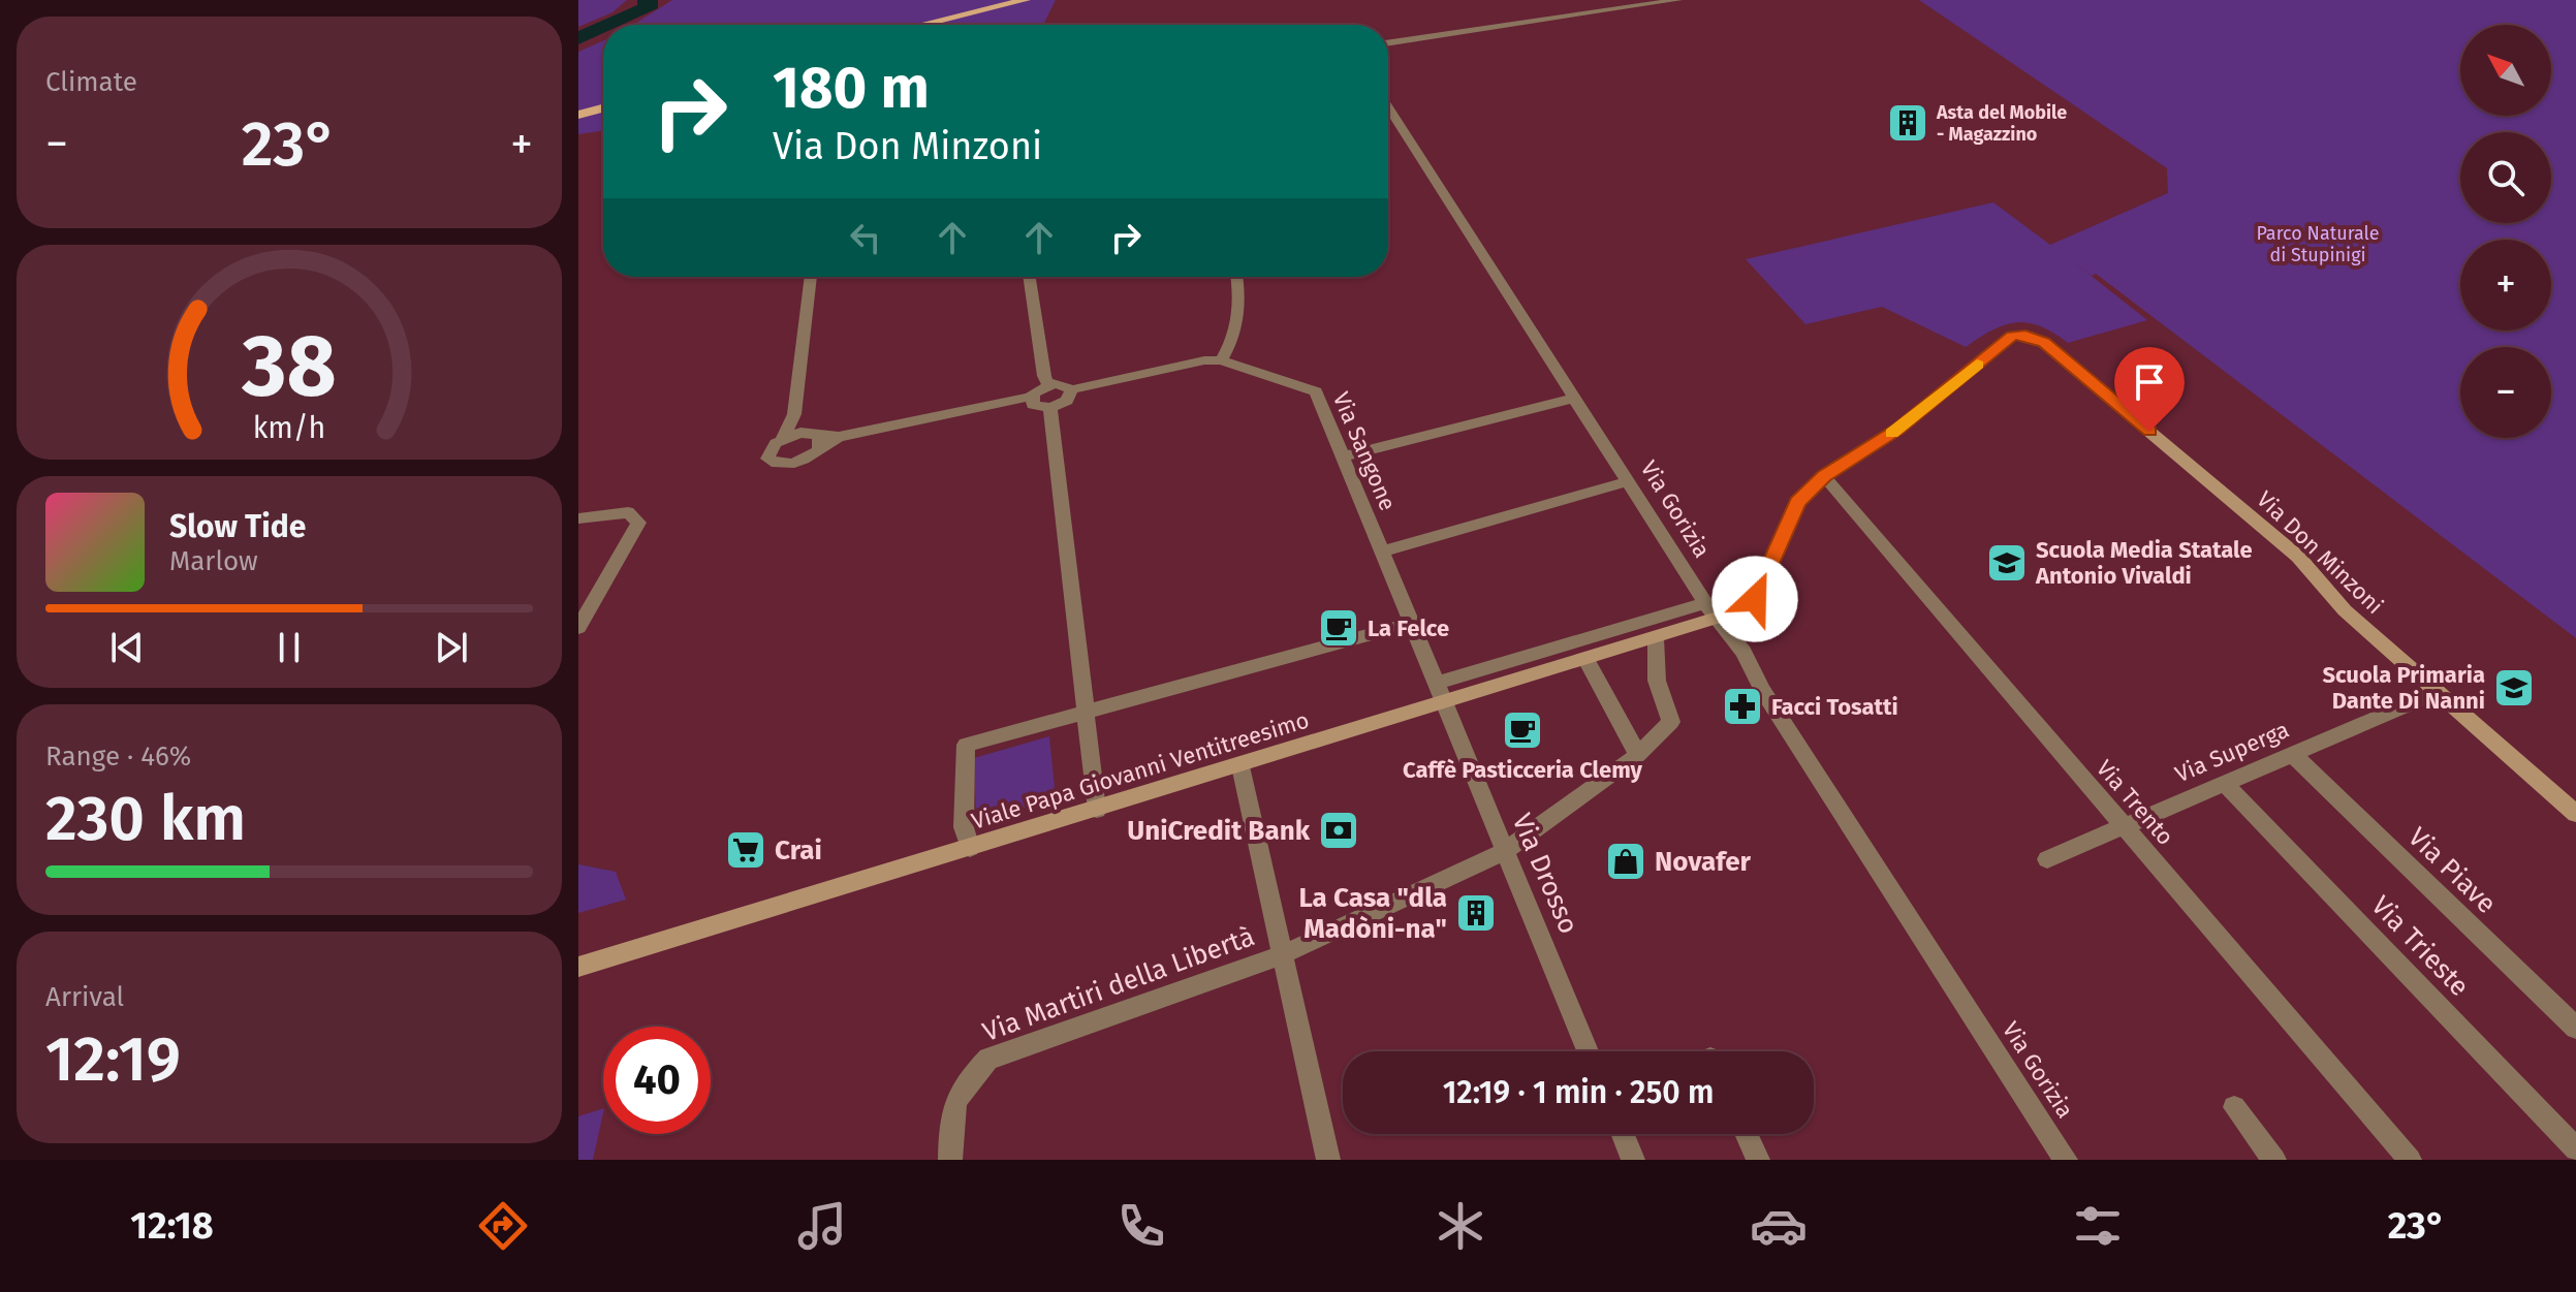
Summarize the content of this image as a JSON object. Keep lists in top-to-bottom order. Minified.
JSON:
{"streets":{"street":["Via Sangone","Via Gorizia","Via Don Minzoni","Via Superga","Viale Papa Giovanni Ventitreesimo","Via Trento","Via Piave","Via Drosso","Via Trieste","Via Martiri della Libertà"]},"crossings":[["Via Sangone","Via Drosso"],["Via Gorizia","Viale Papa Giovanni Ventitreesimo"],["Via Don Minzoni","Via Superga"],["Via Don Minzoni","Via Trento"],["Via Superga","Via Trento"],["Via Superga","Via Piave"],["Via Superga","Via Trieste"],["Viale Papa Giovanni Ventitreesimo","Via Drosso"],["Viale Papa Giovanni Ventitreesimo","Via Martiri della Libertà"],["Via Drosso","Via Martiri della Libertà"]],"parks":["Parco Naturale di Stupinigi"],"places":{"building":["Asta del Mobile - Magazzino","La Casa \"dla Madòni-na\""],"school or university":["Scuola Media Statale Antonio Vivaldi","Scuola Primaria Dante Di Nanni"],"cafe":["La Felce","Caffè Pasticceria Clemy"],"pharmacy":["Facci Tosatti"],"bank":["UniCredit Bank"],"supermarket":["Crai"],"shop":["Novafer"]},"north":"top left","page":{"tile":["Climate",["Range · 46%","230 km"],["Arrival","12:19"]],"map_buttons":["+","−"],"turn":["180 m","Via Don Minzoni"],"heat":["−","23°","+"],"song":["Slow Tide","Marlow"],"limit":"40","trip":"12:19 · 1 min · 250 m","tabs":["12:18","23°"],"gauge":["38","km/h"]}}
